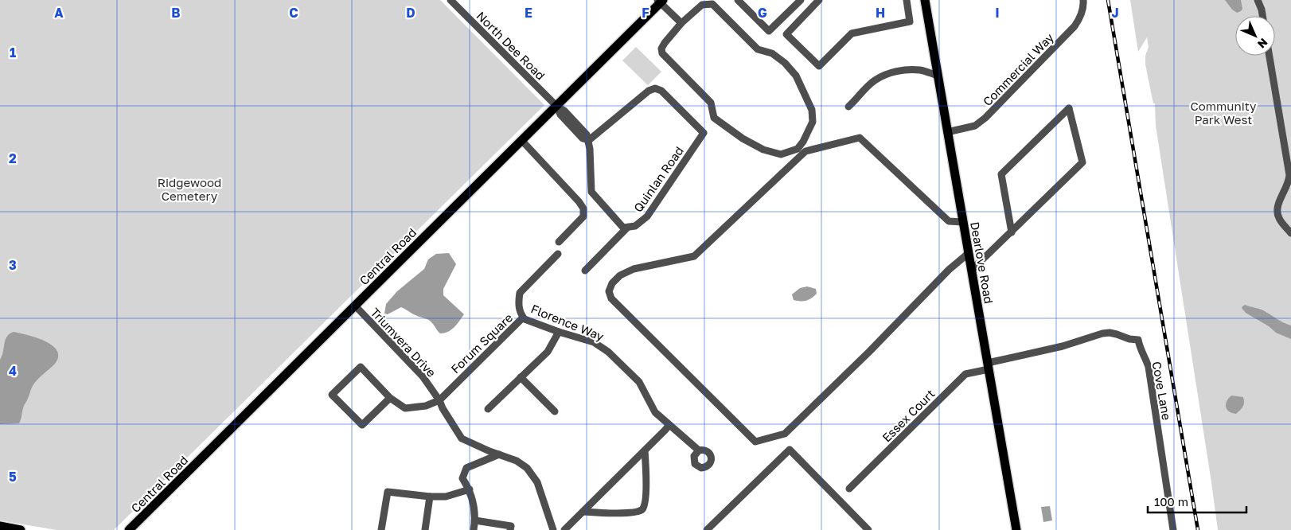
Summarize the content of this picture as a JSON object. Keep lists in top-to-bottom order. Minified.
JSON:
{"streets":{"main road":["Central Road","Dearlove Road"],"street":["North Dee Road","Commercial Way","Quinlan Road","Florence Way","Triumvera Drive","Forum Square","Cove Lane","Essex Court"]},"crossings":[["North Dee Road","Quinlan Road"],["North Dee Road","Central Road"],["Commercial Way","Dearlove Road"],["Central Road","Triumvera Drive"],["Dearlove Road","Cove Lane"],["Dearlove Road","Essex Court"],["Florence Way","Forum Square"],["Triumvera Drive","Forum Square"],["Cove Lane","Essex Court"]],"parks":["Community Park West","Ridgewood Cemetery"],"scale_bar":"100 m","north":"bottom right","grid":{"columns":["A","B","C","D","E","F","G","H","I","J"],"rows":["1","2","3","4","5"]}}
